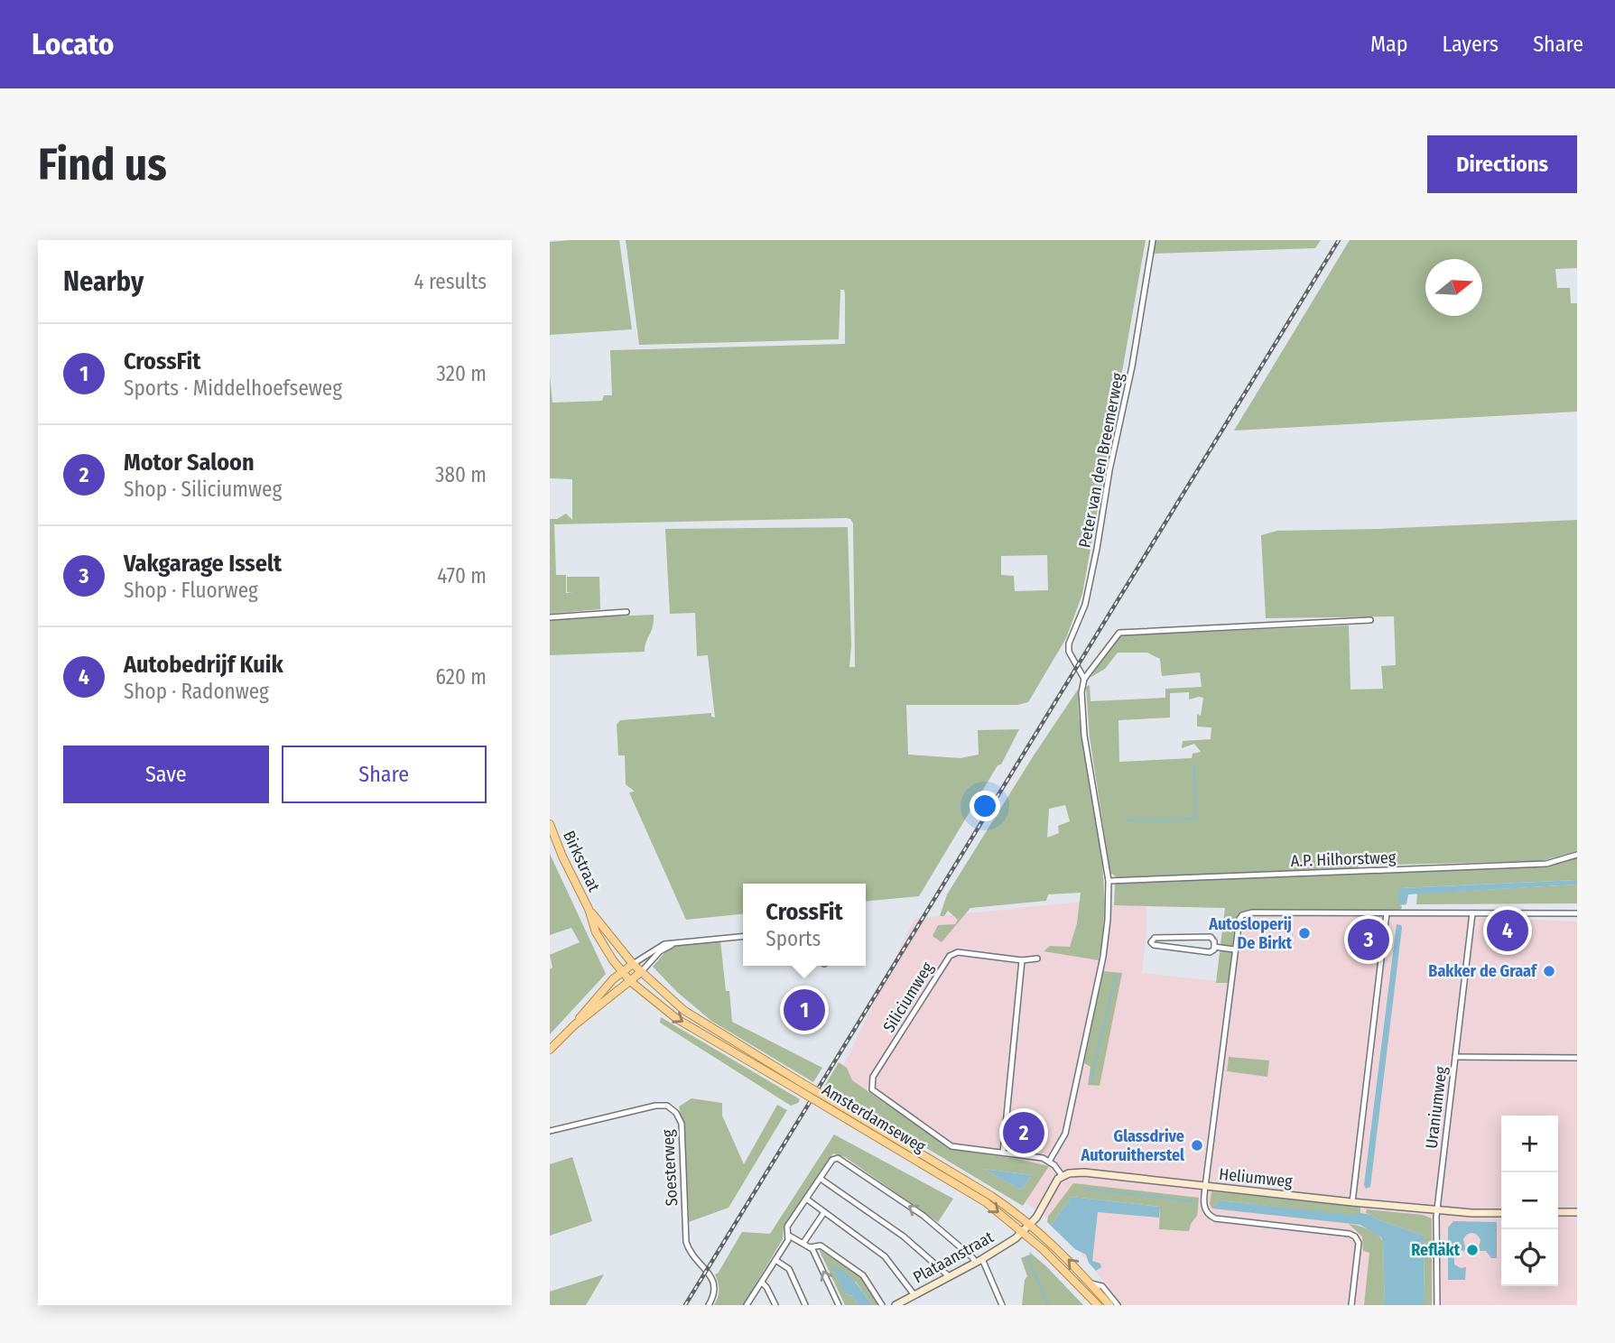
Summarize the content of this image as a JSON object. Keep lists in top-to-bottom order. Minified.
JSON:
{"streets":{"main road":["Birkstraat","Amsterdamseweg"],"street":["Peter van den Breemerweg","A.P. Hilhorstweg","Siliciumweg","Uraniumweg","Soesterweg","Heliumweg","Plataanstraat"]},"crossings":[["Birkstraat","Amsterdamseweg"],["Uraniumweg","Heliumweg"],["Amsterdamseweg","Plataanstraat"]],"places":["Autosloperij De Birkt","Bakker de Graaf","Glassdrive Autoruitherstel","Refläkt"],"north":"right","page":{"header":"Locato","nav":["Map","Layers","Share"],"buttons":["Directions",["Save","Share"]],"title":"Find us","heading":["Nearby","4 results"],"list":[{"mark":"1","name":"CrossFit","note":"Sports · Middelhoefseweg","value":"320 m"},{"mark":"2","name":"Motor Saloon","note":"Shop · Siliciumweg","value":"380 m"},{"mark":"3","name":"Vakgarage Isselt","note":"Shop · Fluorweg","value":"470 m"},{"mark":"4","name":"Autobedrijf Kuik","note":"Shop · Radonweg","value":"620 m"}],"popup":["CrossFit","Sports"],"pins":["4","3","1","2"],"map_buttons":["+","−"]}}
